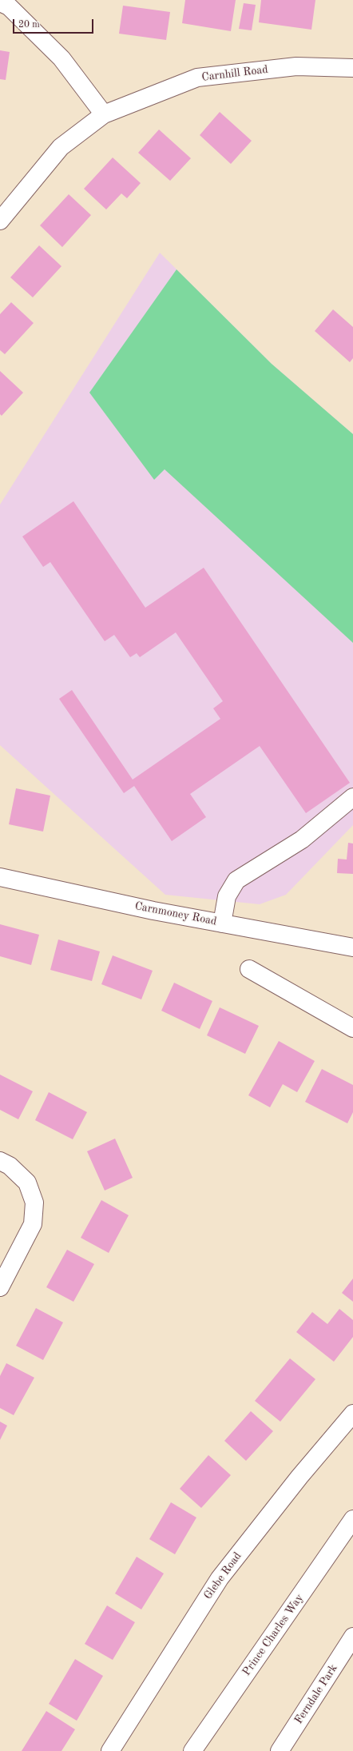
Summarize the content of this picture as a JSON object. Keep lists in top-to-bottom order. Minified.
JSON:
{"streets":{"street":["Carnhill Road","Carnmoney Road","Glebe Road","Prince Charles Way","Ferndale Park"]},"scale_bar":"20 m"}
